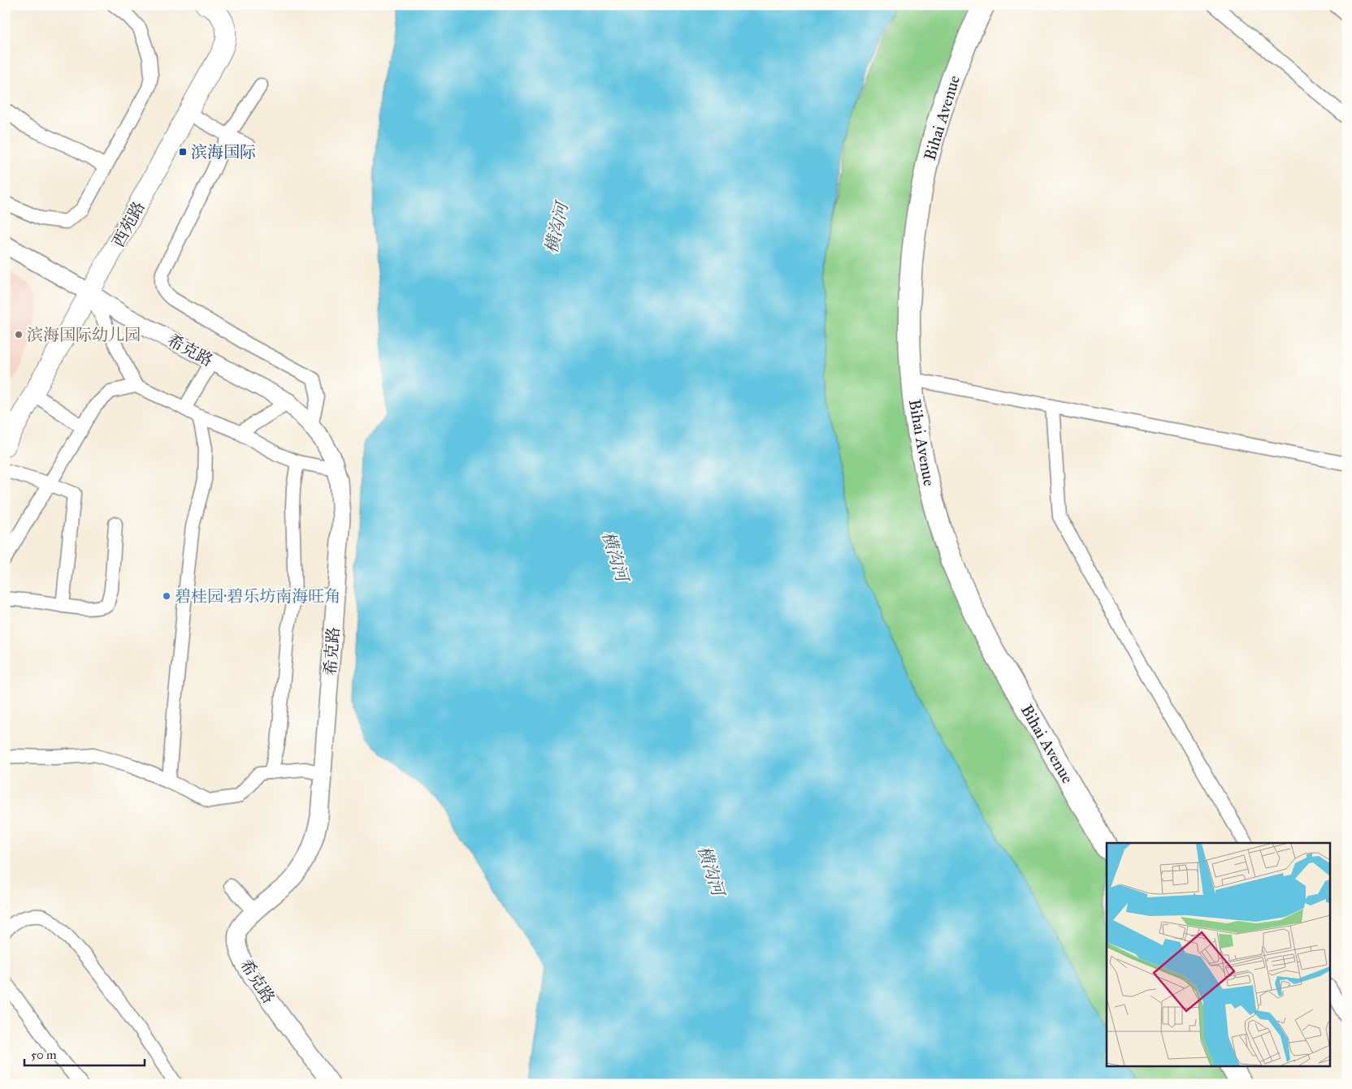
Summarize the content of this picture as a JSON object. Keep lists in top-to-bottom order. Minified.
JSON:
{"streets":{"main road":["Bihai Avenue","西苑路"],"street":["希克路"]},"crossings":[["西苑路","希克路"]],"water":["横沟河"],"places":{"transit":["滨海国际"],"other":["滨海国际幼儿园","碧桂园·碧乐坊南海旺角"]},"scale_bar":"50 m"}
